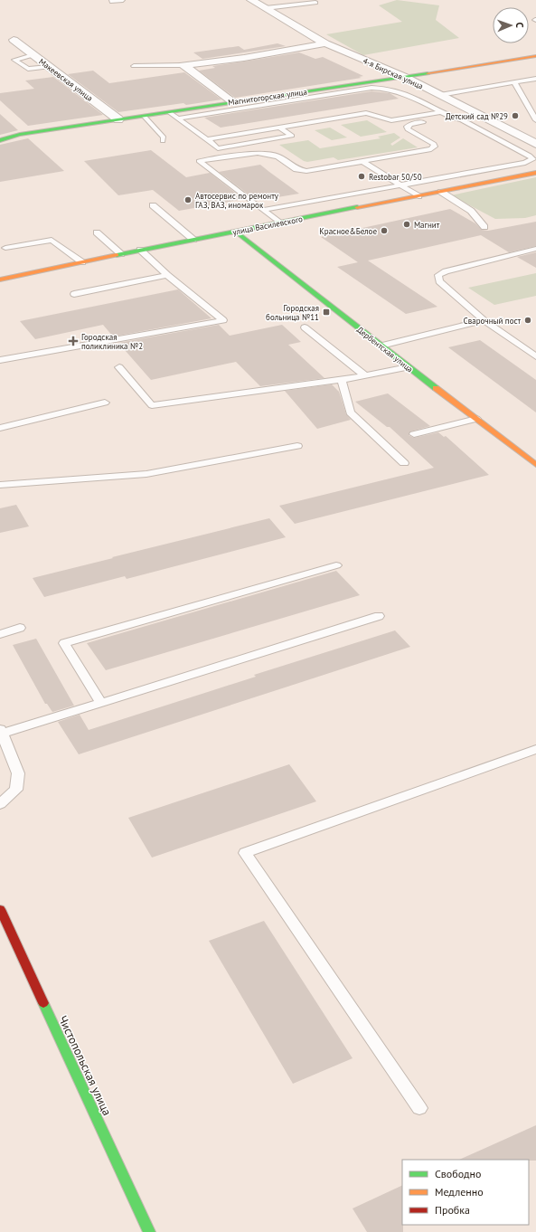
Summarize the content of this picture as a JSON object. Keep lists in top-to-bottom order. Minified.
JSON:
{"streets":{"street":["4-я Бирская улица","Макеевская улица","Магнитогорская улица","улица Василевского","Дербентская улица","Чистопольская улица"]},"crossings":[["4-я Бирская улица","Магнитогорская улица"],["Макеевская улица","Магнитогорская улица"],["улица Василевского","Дербентская улица"]],"places":{"other":["Детский сад №29","Restobar 50/50","Автосервис по ремонту ГАЗ, ВАЗ, иномарок","Магнит","Красное&Белое","Сварочный пост"],"transit":["Городская больница №11"],"health":["Городская поликлиника №2"]},"legend":["Свободно","Медленно","Пробка"],"north":"right"}
